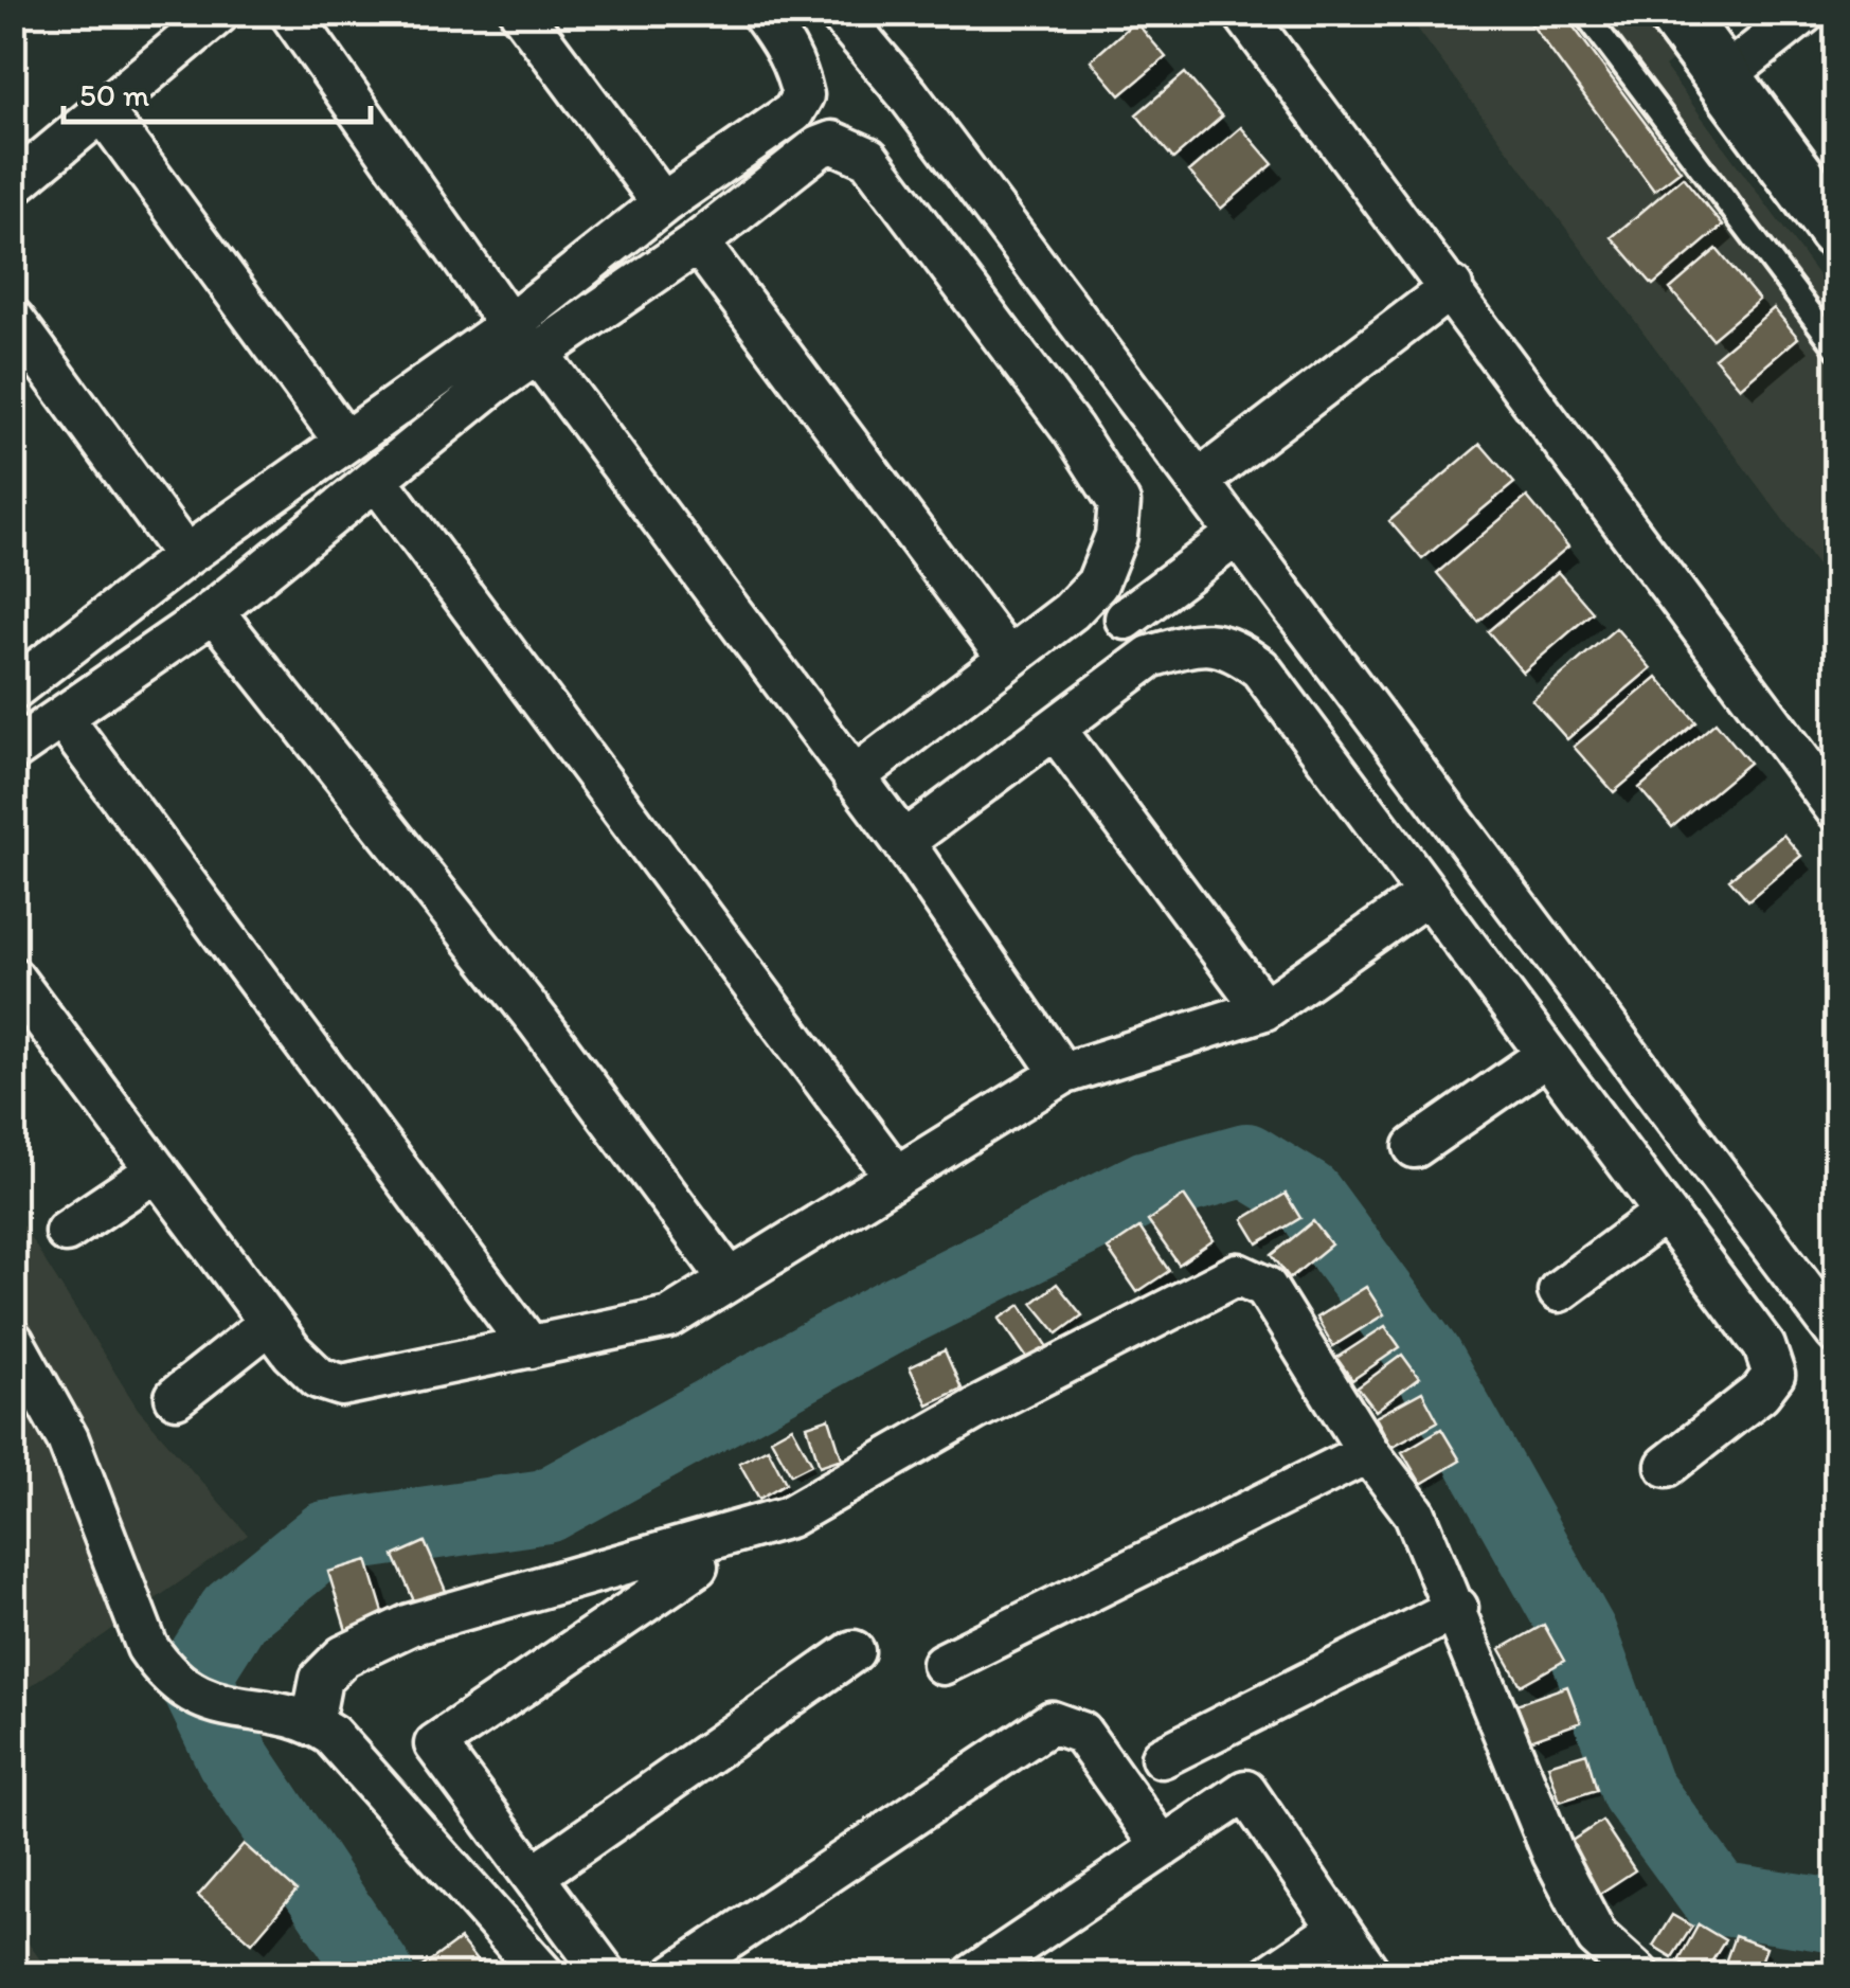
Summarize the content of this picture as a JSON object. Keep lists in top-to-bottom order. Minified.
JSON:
{"scale_bar":"50 m"}
